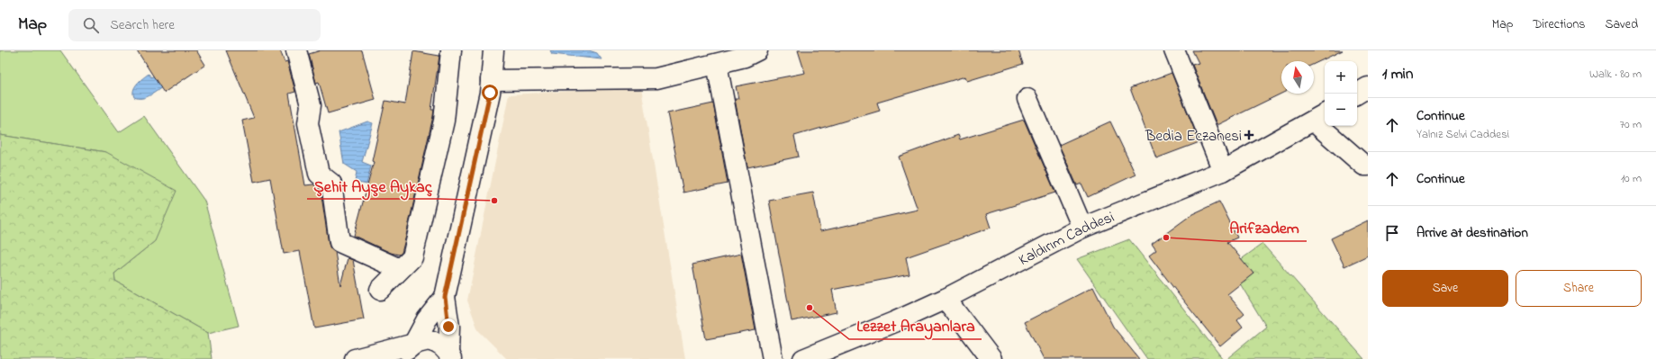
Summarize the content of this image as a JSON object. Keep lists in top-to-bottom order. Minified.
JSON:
{"streets":{"street":["Kaldırım Caddesi"]},"places":{"health":["Bedia Eczanesi"],"other":["Şehit Ayşe Aykaç","Arifzadem","Lezzet Arayanlara"]},"north":"top","page":{"header":"Map","search":"Search here","nav":["Map","Directions","Saved"],"heading":["1 min","Walk · 80 m"],"map_buttons":["+","−"],"list":[["Continue","Yalnız Selvi Caddesi","70 m"],["Continue","10 m"],"Arrive at destination"],"buttons":["Save","Share"]}}
